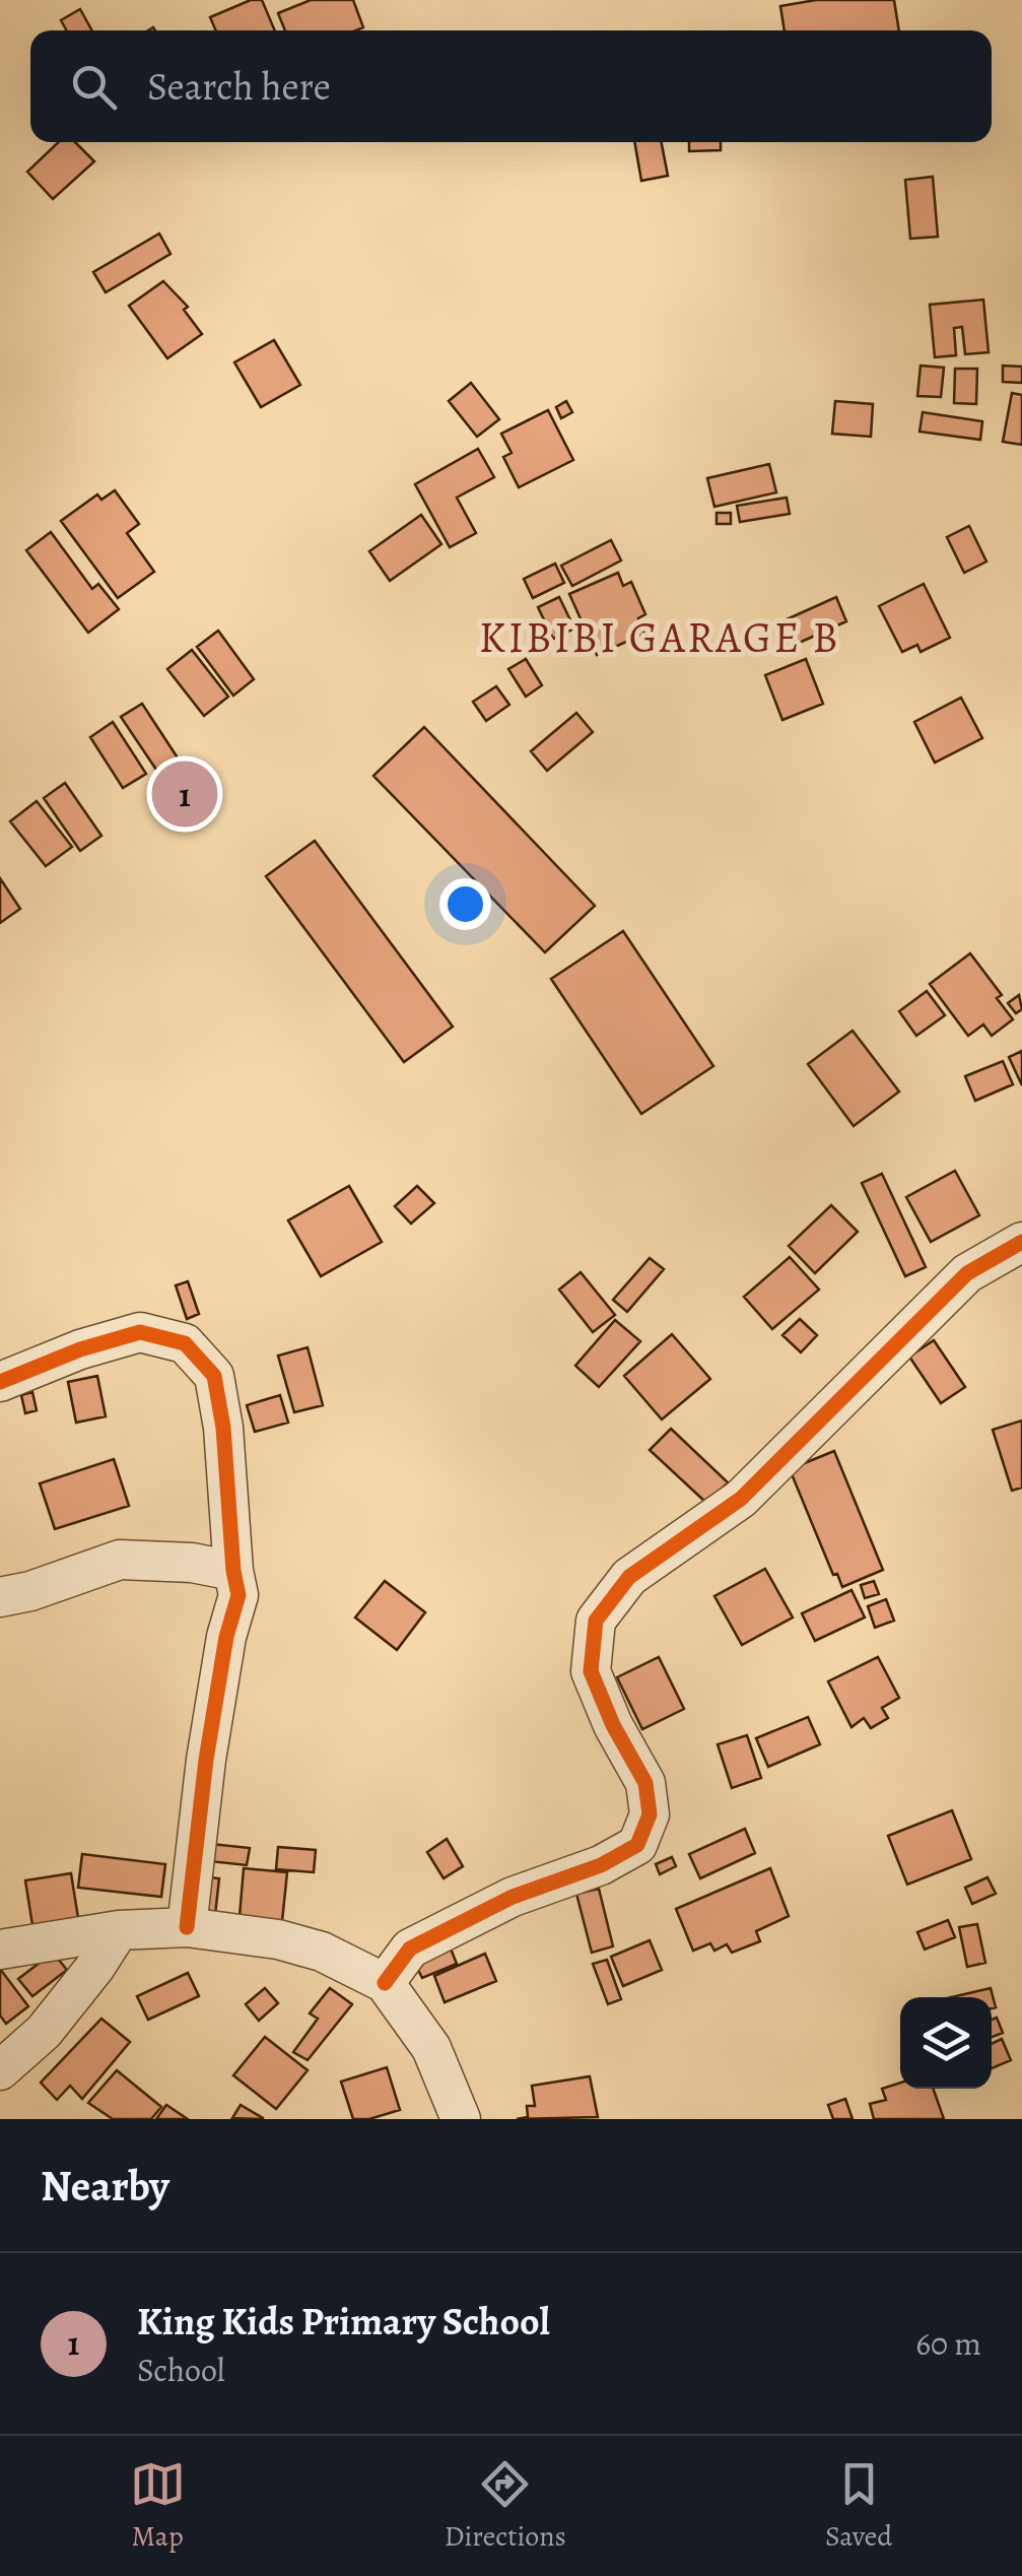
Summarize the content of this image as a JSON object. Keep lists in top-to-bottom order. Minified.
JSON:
{"districts":["KIBIBI GARAGE B"],"page":{"search":"Search here","pins":"1","heading":"Nearby","list":[{"mark":"1","name":"King Kids Primary School","note":"School","value":"60 m"}],"nav":["Map","Directions","Saved"]}}
